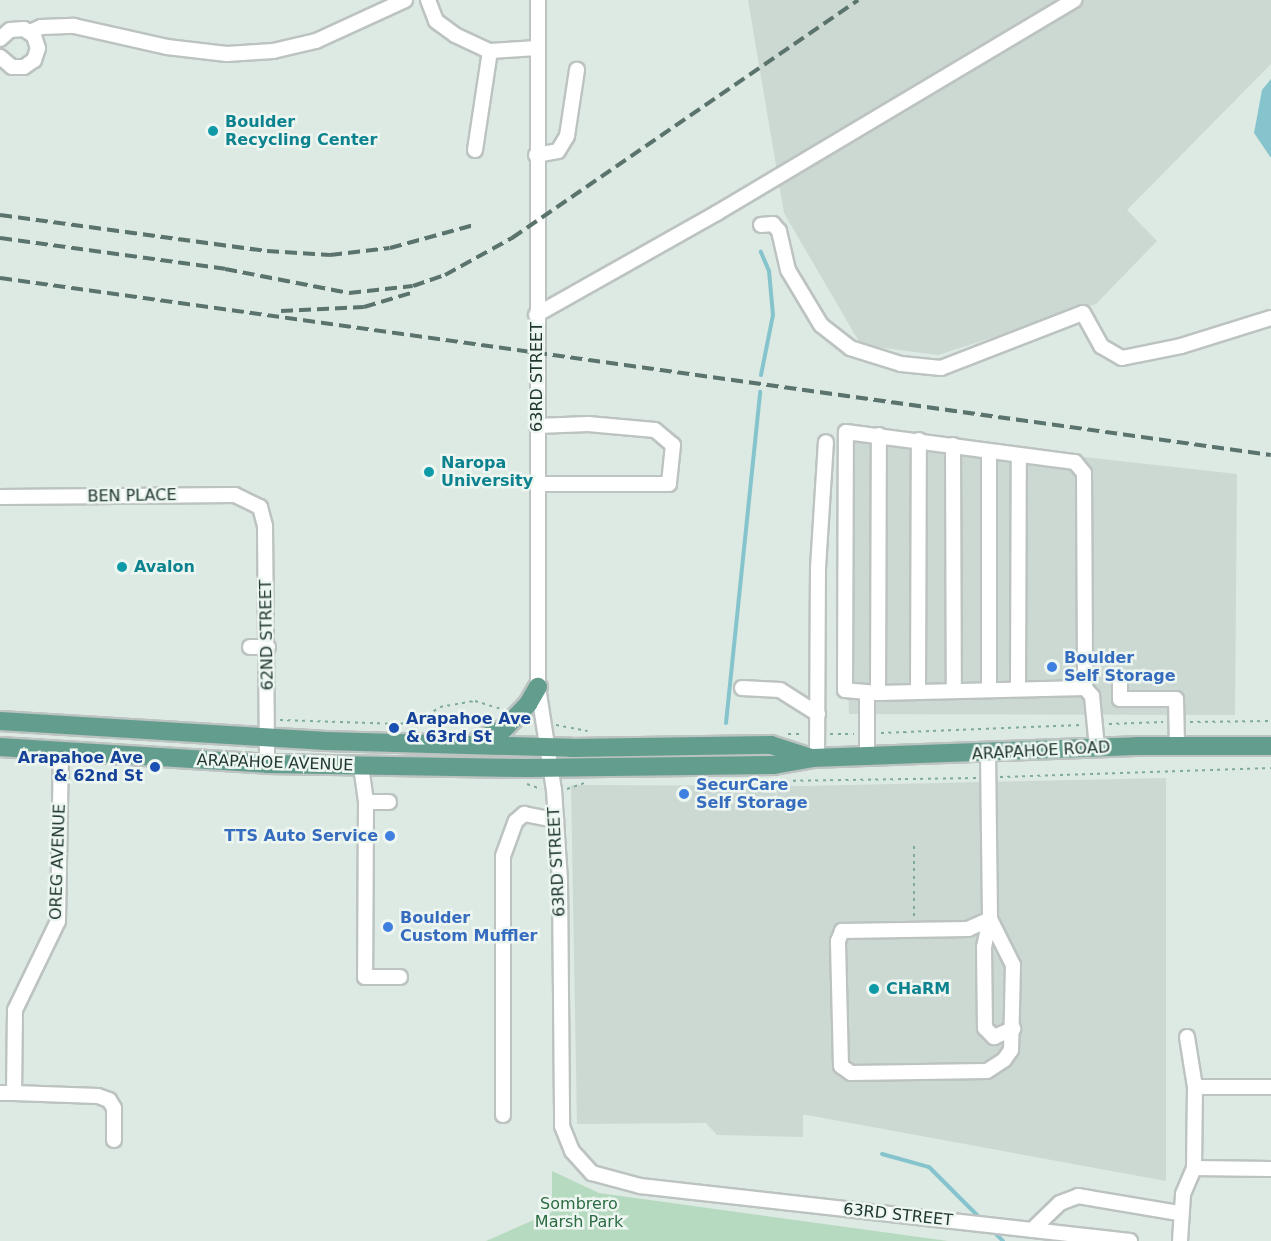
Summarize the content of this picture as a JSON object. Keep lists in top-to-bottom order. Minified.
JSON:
{"streets":{"main road":["ARAPAHOE ROAD","ARAPAHOE AVENUE"],"street":["63RD STREET","BEN PLACE","62ND STREET","OREG AVENUE"]},"crossings":[["63RD STREET","ARAPAHOE ROAD"],["63RD STREET","ARAPAHOE AVENUE"],["BEN PLACE","62ND STREET"],["62ND STREET","ARAPAHOE AVENUE"],["ARAPAHOE ROAD","ARAPAHOE AVENUE"],["ARAPAHOE AVENUE","OREG AVENUE"]],"parks":["Sombrero Marsh Park"],"places":["Boulder Recycling Center","Naropa University","Avalon","Boulder Self Storage","Arapahoe Ave & 63rd St","Arapahoe Ave & 62nd St","SecurCare Self Storage","TTS Auto Service","Boulder Custom Muffler","CHaRM"]}
